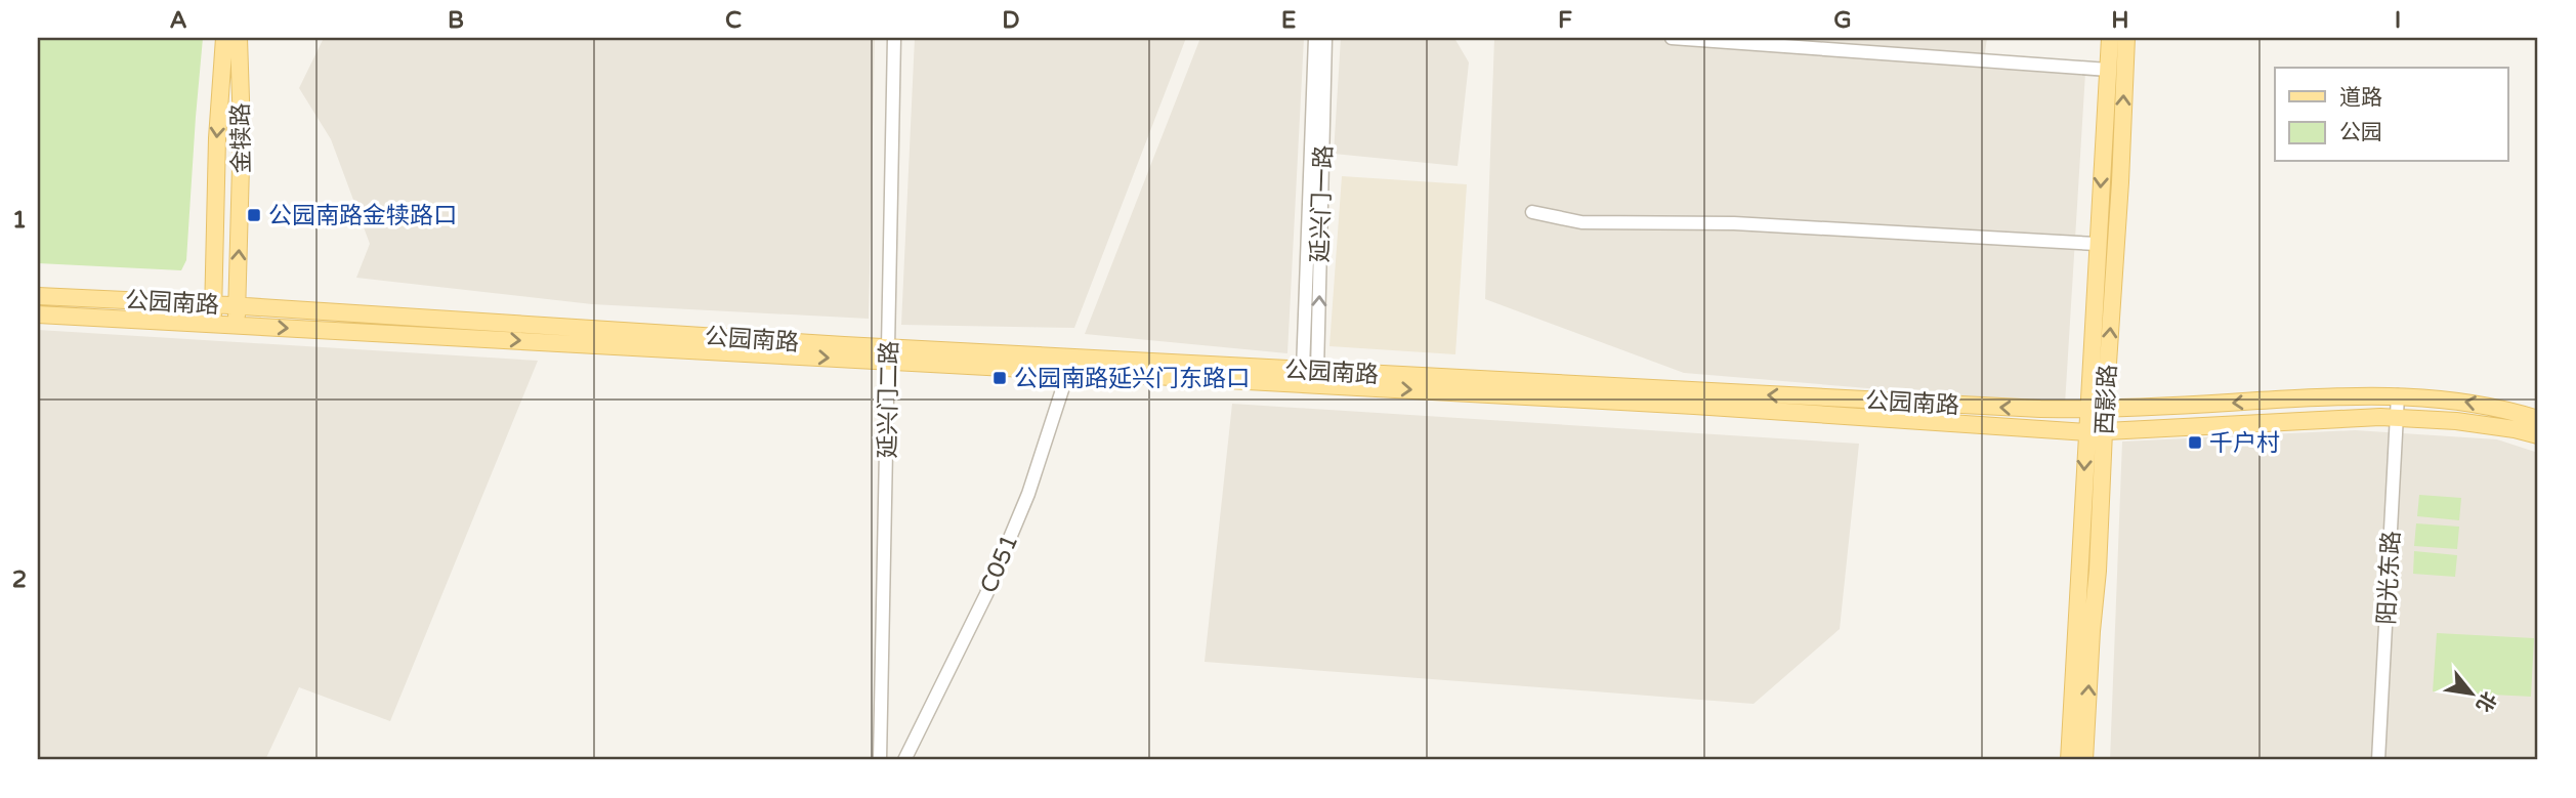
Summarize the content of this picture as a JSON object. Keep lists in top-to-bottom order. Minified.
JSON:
{"streets":{"main road":["金犊路","公园南路","西影路"],"street":["延兴门一路","延兴门二路","C051","阳光东路"]},"crossings":[["金犊路","公园南路"],["延兴门一路","公园南路"],["公园南路","延兴门二路"],["公园南路","西影路"],["公园南路","C051"],["公园南路","阳光东路"]],"places":{"transit":["公园南路金犊路口","公园南路延兴门东路口","千户村"]},"legend":["道路","公园"],"north":"bottom right","grid":{"columns":["A","B","C","D","E","F","G","H","I"],"rows":["1","2"]}}
